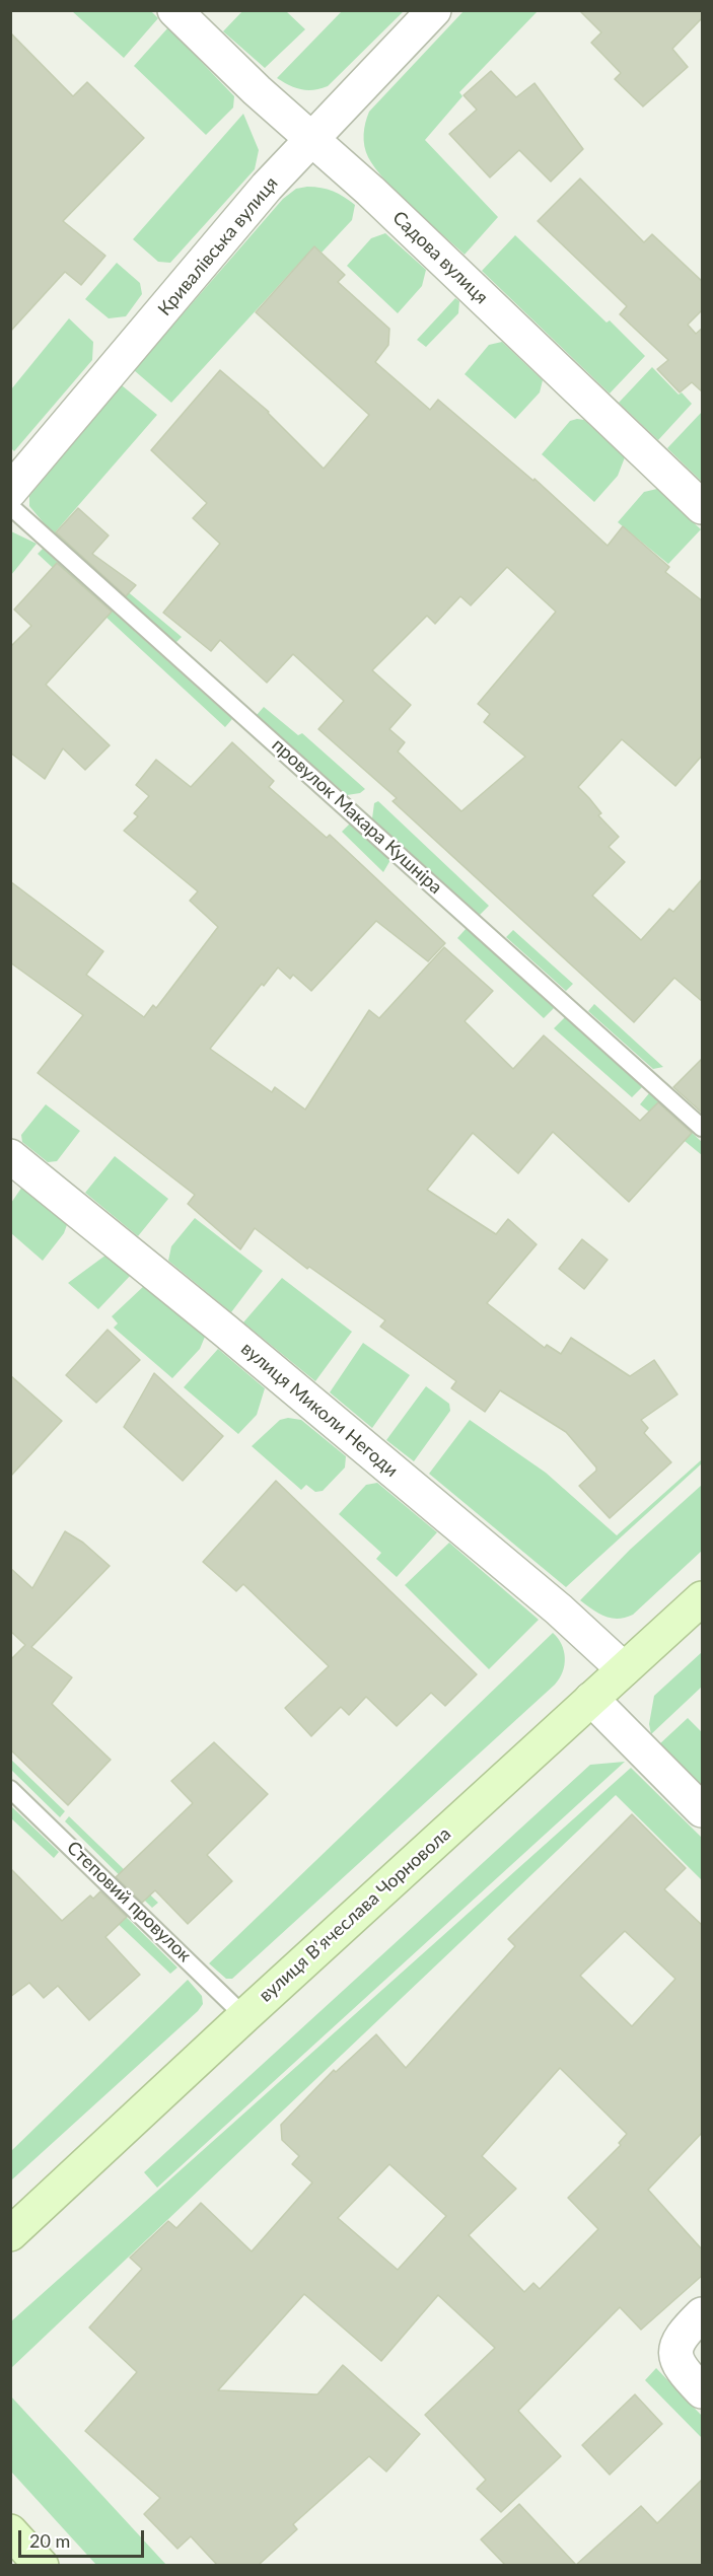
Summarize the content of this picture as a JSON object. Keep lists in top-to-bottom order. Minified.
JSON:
{"streets":{"main road":["вулиця Вʼячеслава Чорновола"],"street":["Кривалівська вулиця","Садова вулиця","вулиця Миколи Негоди"],"lane":["провулок Макара Кушніра","Степовий провулок"]},"crossings":[["Кривалівська вулиця","Садова вулиця"],["вулиця Миколи Негоди","вулиця Вʼячеслава Чорновола"],["Степовий провулок","вулиця Вʼячеслава Чорновола"]],"scale_bar":"20 m"}
